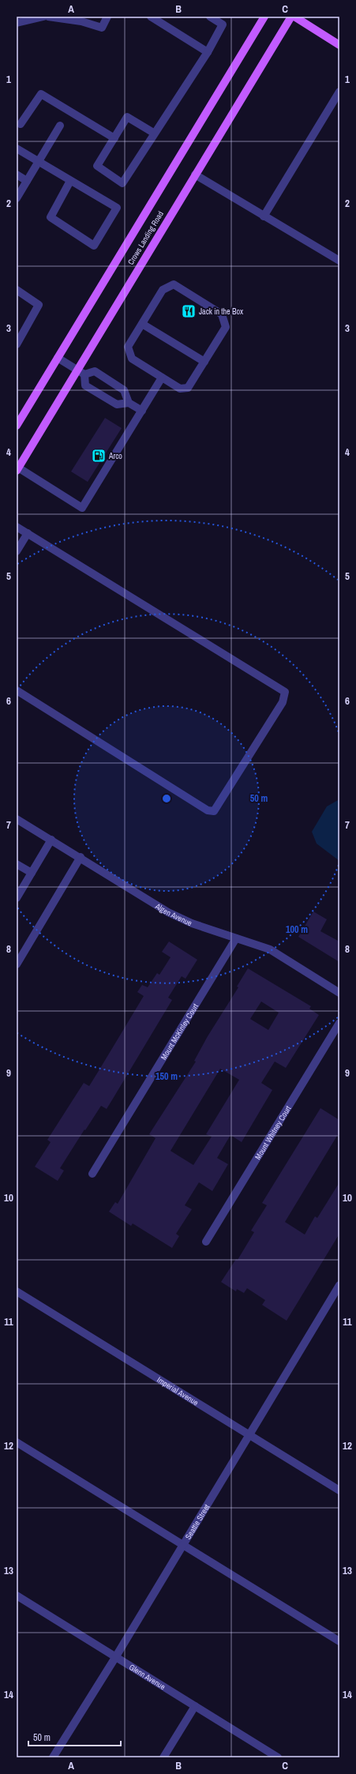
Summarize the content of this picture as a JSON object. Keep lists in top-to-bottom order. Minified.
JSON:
{"streets":{"main road":["Crows Landing Road"],"street":["Algen Avenue","Mount McKinley Court","Mount Whitney Court","Imperial Avenue","Seattle Street","Glenn Avenue"]},"crossings":[["Algen Avenue","Mount McKinley Court"],["Imperial Avenue","Seattle Street"],["Seattle Street","Glenn Avenue"]],"places":{"restaurant":["Jack in the Box"],"fuel station":["Arco"]},"scale_bar":"50 m","grid":{"columns":["A","B","C"],"rows":["1","2","3","4","5","6","7","8","9","10","11","12","13","14"]},"rings":["50 m","100 m","150 m"]}
